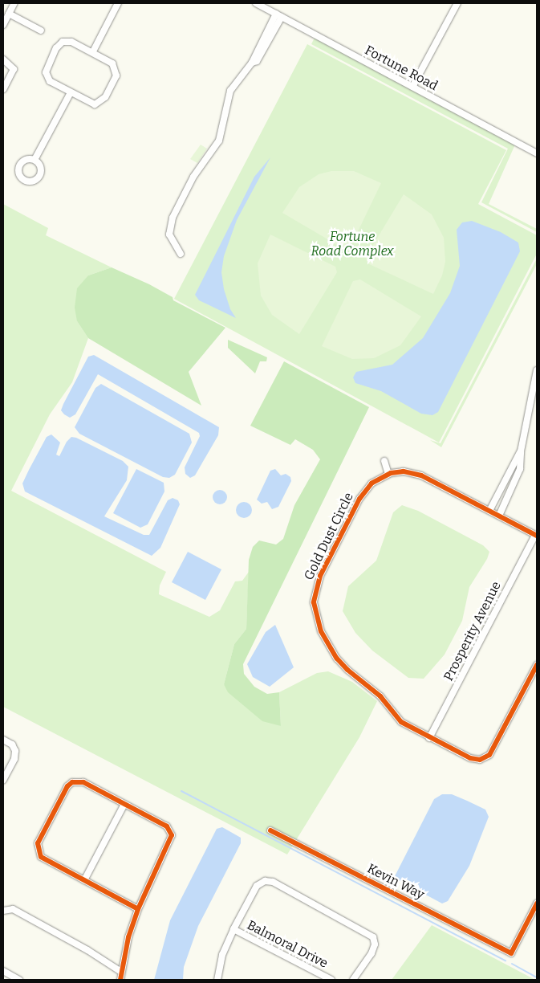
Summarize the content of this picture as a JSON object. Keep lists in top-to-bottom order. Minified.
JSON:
{"streets":{"street":["Fortune Road","Gold Dust Circle","Prosperity Avenue","Kevin Way","Balmoral Drive"]},"crossings":[["Gold Dust Circle","Prosperity Avenue"]],"parks":["Fortune Road Complex"]}
